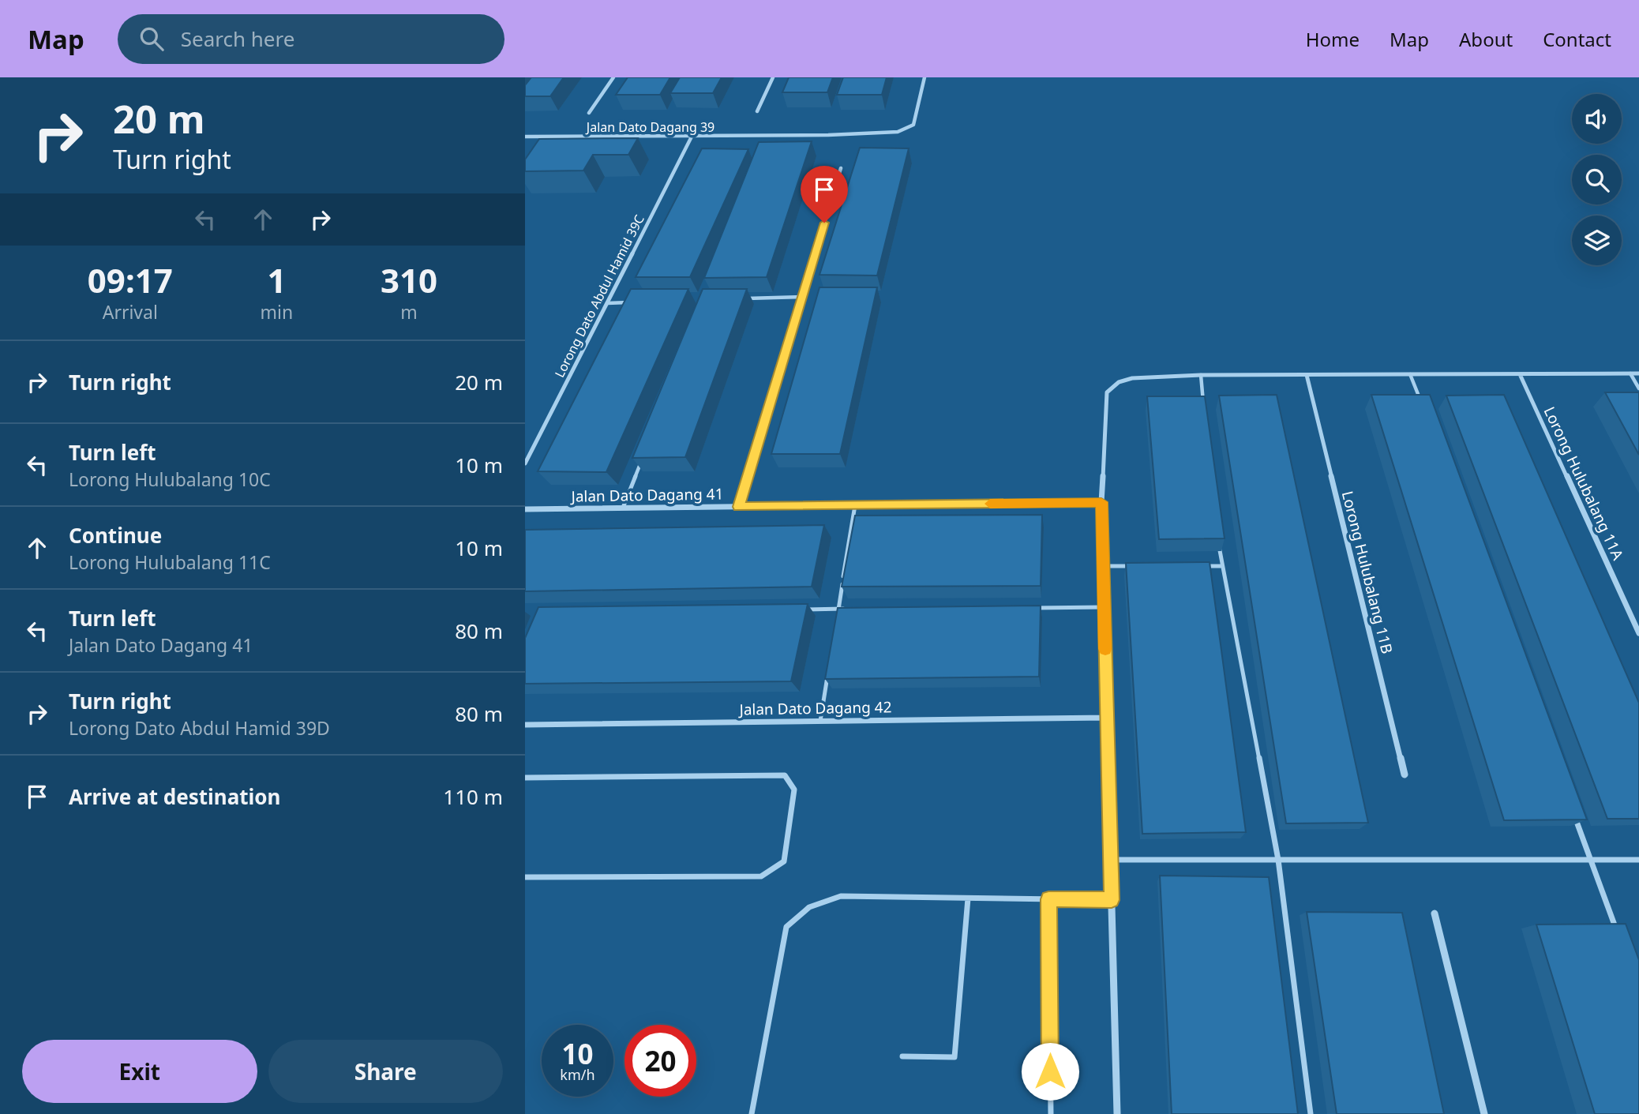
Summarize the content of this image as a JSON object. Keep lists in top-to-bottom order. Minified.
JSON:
{"streets":{"street":["Jalan Dato Dagang 39","Lorong Dato Abdul Hamid 39C","Lorong Hulubalang 11A","Jalan Dato Dagang 41","Lorong Hulubalang 11B","Jalan Dato Dagang 42"]},"crossings":[["Jalan Dato Dagang 39","Lorong Dato Abdul Hamid 39C"]],"page":{"header":"Map","search":"Search here","nav":["Home","Map","About","Contact"],"turn":["20 m","Turn right"],"eta":["09:17","Arrival","1","min","310","m"],"list":[{"name":"Turn right","value":"20 m"},{"name":"Turn left","note":"Lorong Hulubalang 10C","value":"10 m"},{"name":"Continue","note":"Lorong Hulubalang 11C","value":"10 m"},{"name":"Turn left","note":"Jalan Dato Dagang 41","value":"80 m"},{"name":"Turn right","note":"Lorong Dato Abdul Hamid 39D","value":"80 m"},{"name":"Arrive at destination","value":"110 m"}],"speed":"10 km/h","limit":"20","buttons":["Exit","Share"]}}
